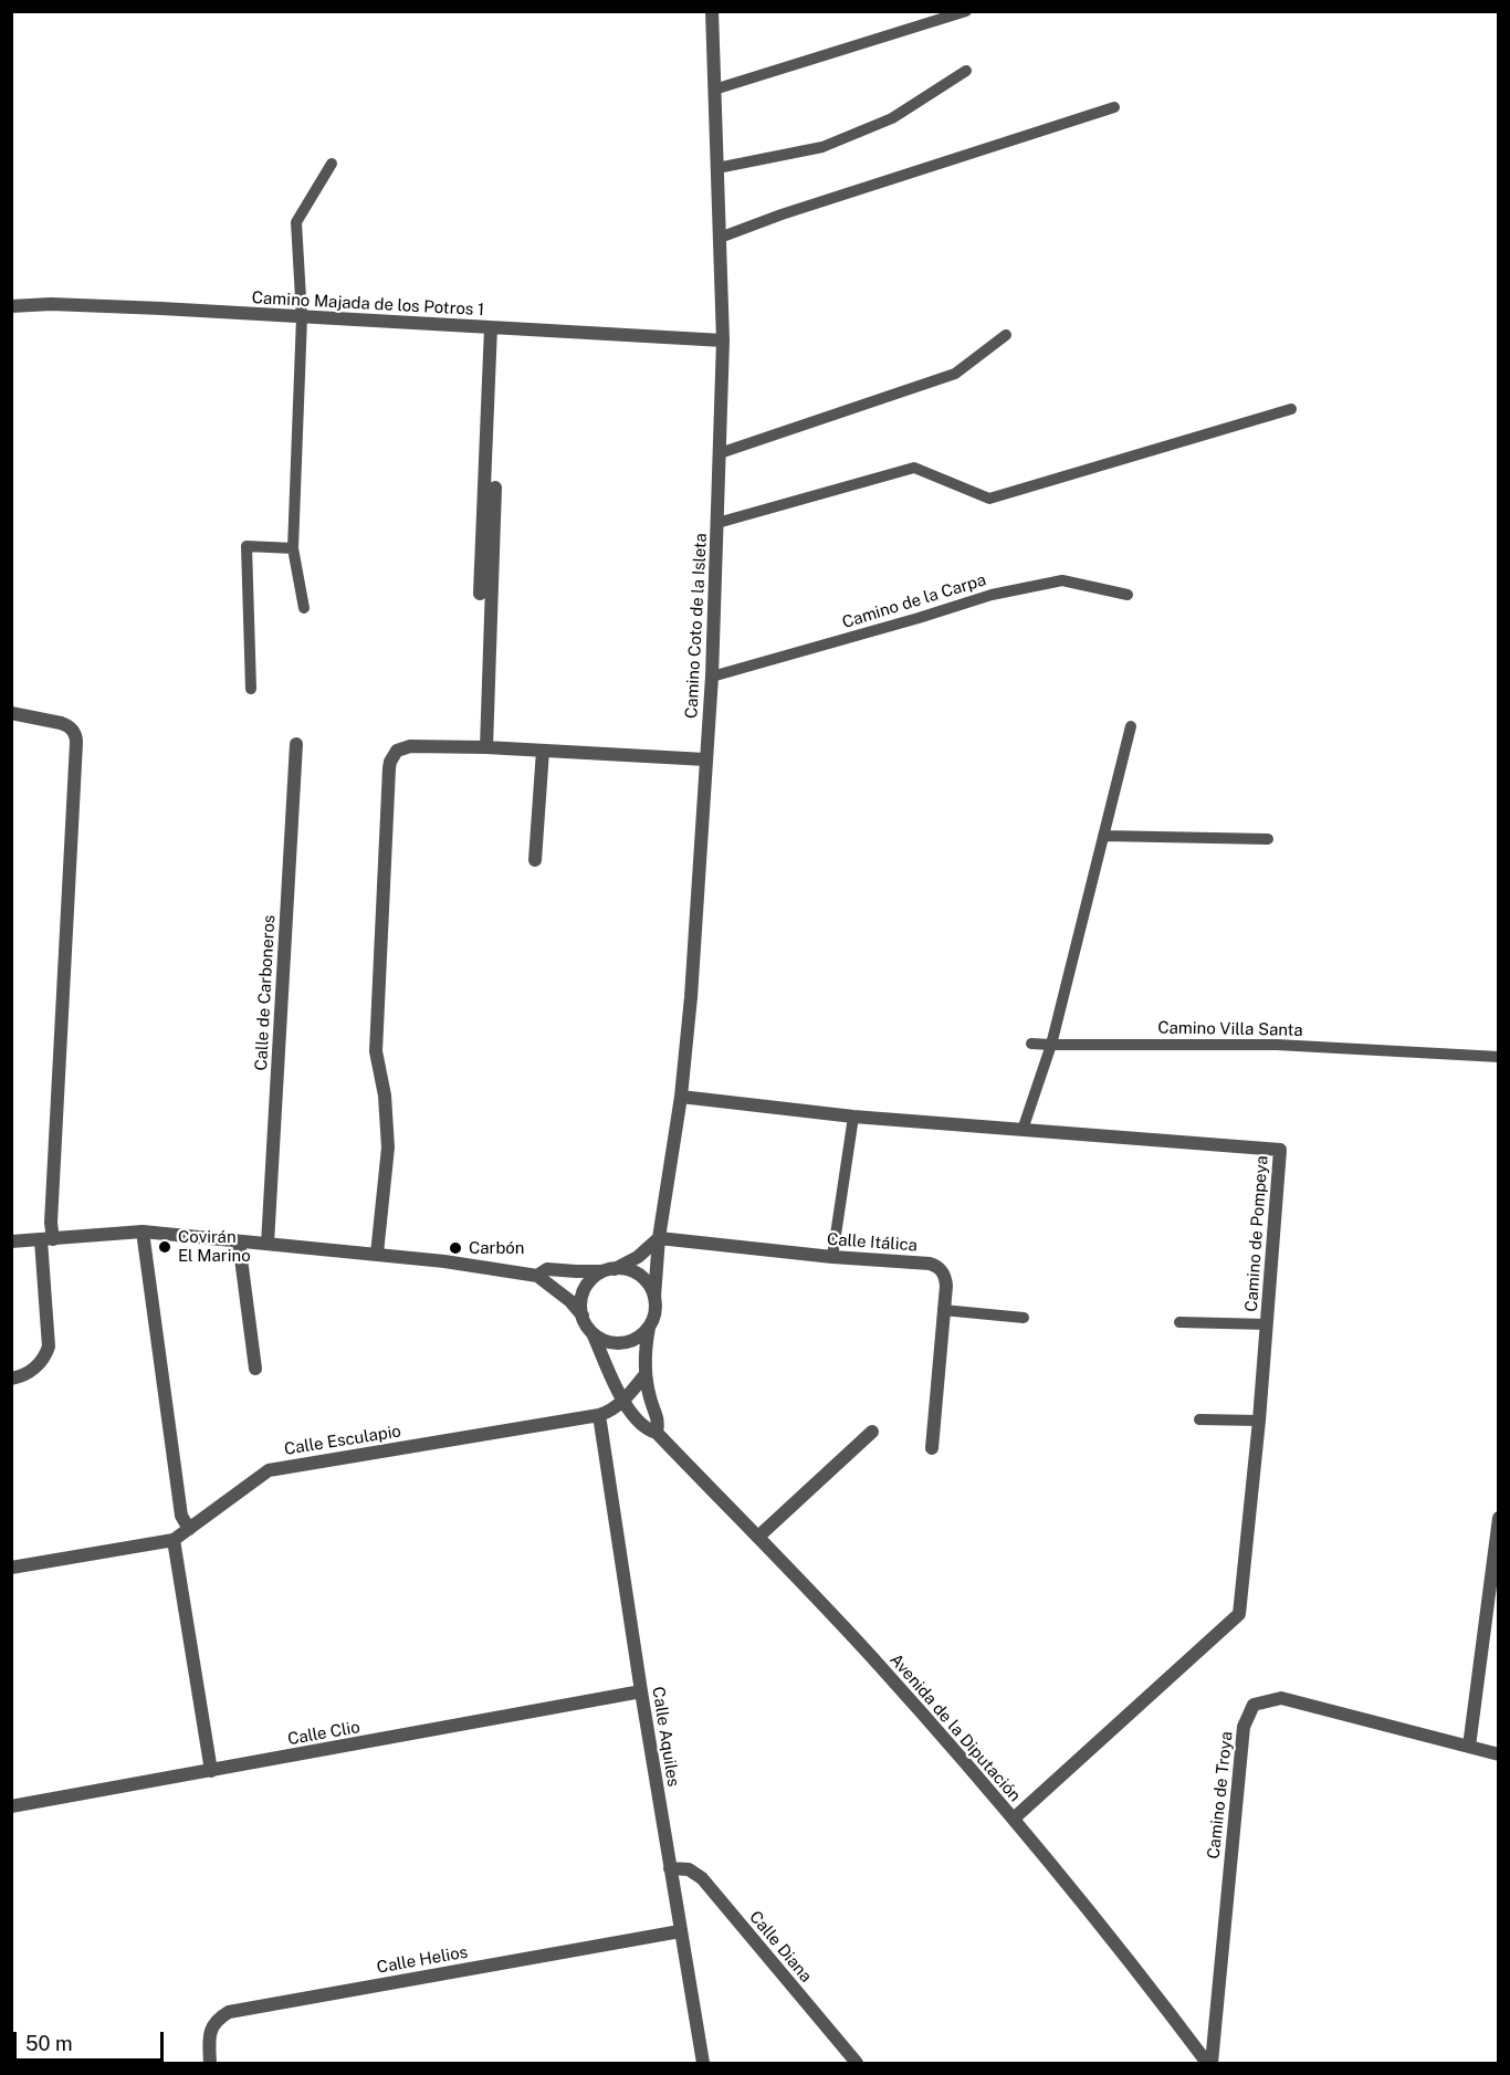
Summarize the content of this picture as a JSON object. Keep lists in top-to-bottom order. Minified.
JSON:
{"streets":{"street":["Camino Majada de los Potros 1","Camino Coto de la Isleta","Calle de Carboneros","Camino de Pompeya","Calle Itálica","Calle Esculapio","Avenida de la Diputación","Calle Clio","Calle Aquiles","Camino de Troya","Calle Diana","Calle Helios"],"lane":["Camino de la Carpa","Camino Villa Santa"]},"crossings":[["Camino Majada de los Potros 1","Camino Coto de la Isleta"],["Camino de la Carpa","Camino Coto de la Isleta"],["Camino Coto de la Isleta","Camino de Pompeya"],["Camino Coto de la Isleta","Calle Itálica"],["Camino Coto de la Isleta","Avenida de la Diputación"],["Camino de Pompeya","Avenida de la Diputación"],["Calle Esculapio","Avenida de la Diputación"],["Calle Esculapio","Calle Aquiles"],["Avenida de la Diputación","Camino de Troya"],["Calle Clio","Calle Aquiles"],["Calle Aquiles","Calle Diana"],["Calle Aquiles","Calle Helios"]],"places":["Covirán El Marino","Carbón"],"scale_bar":"50 m"}
